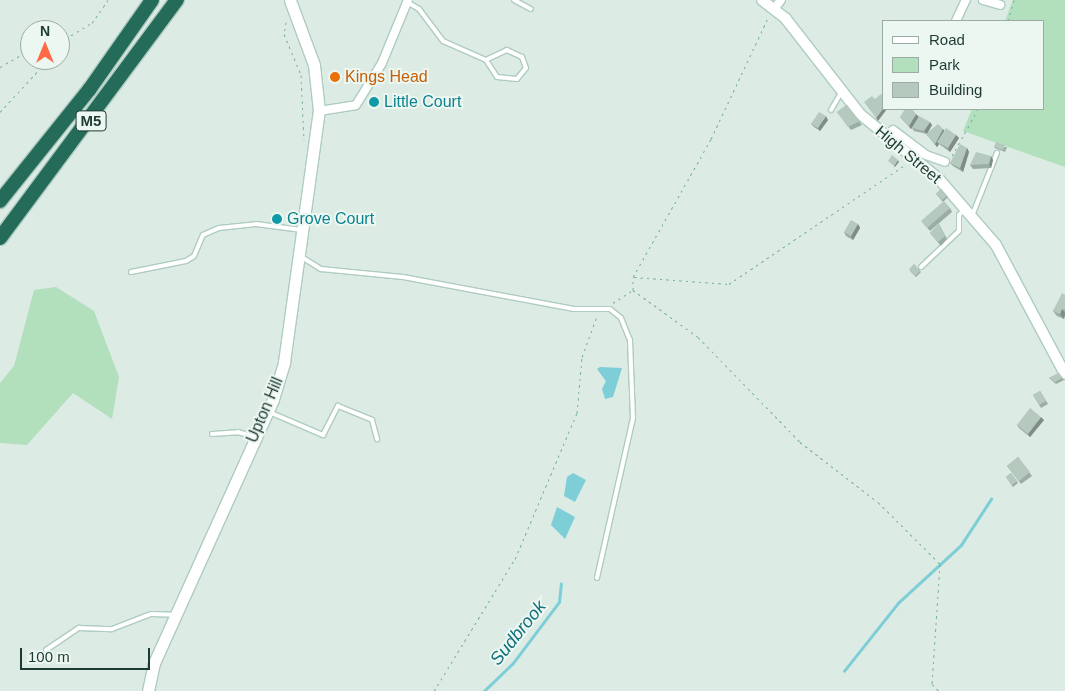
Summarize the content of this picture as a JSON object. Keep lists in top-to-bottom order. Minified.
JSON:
{"streets":{"highway":["M5"],"main road":["Upton Hill"],"street":["High Street"]},"water":["Sudbrook"],"places":["Kings Head","Little Court","Grove Court"],"legend":["Road","Park","Building"],"scale_bar":"100 m","north":"top"}
